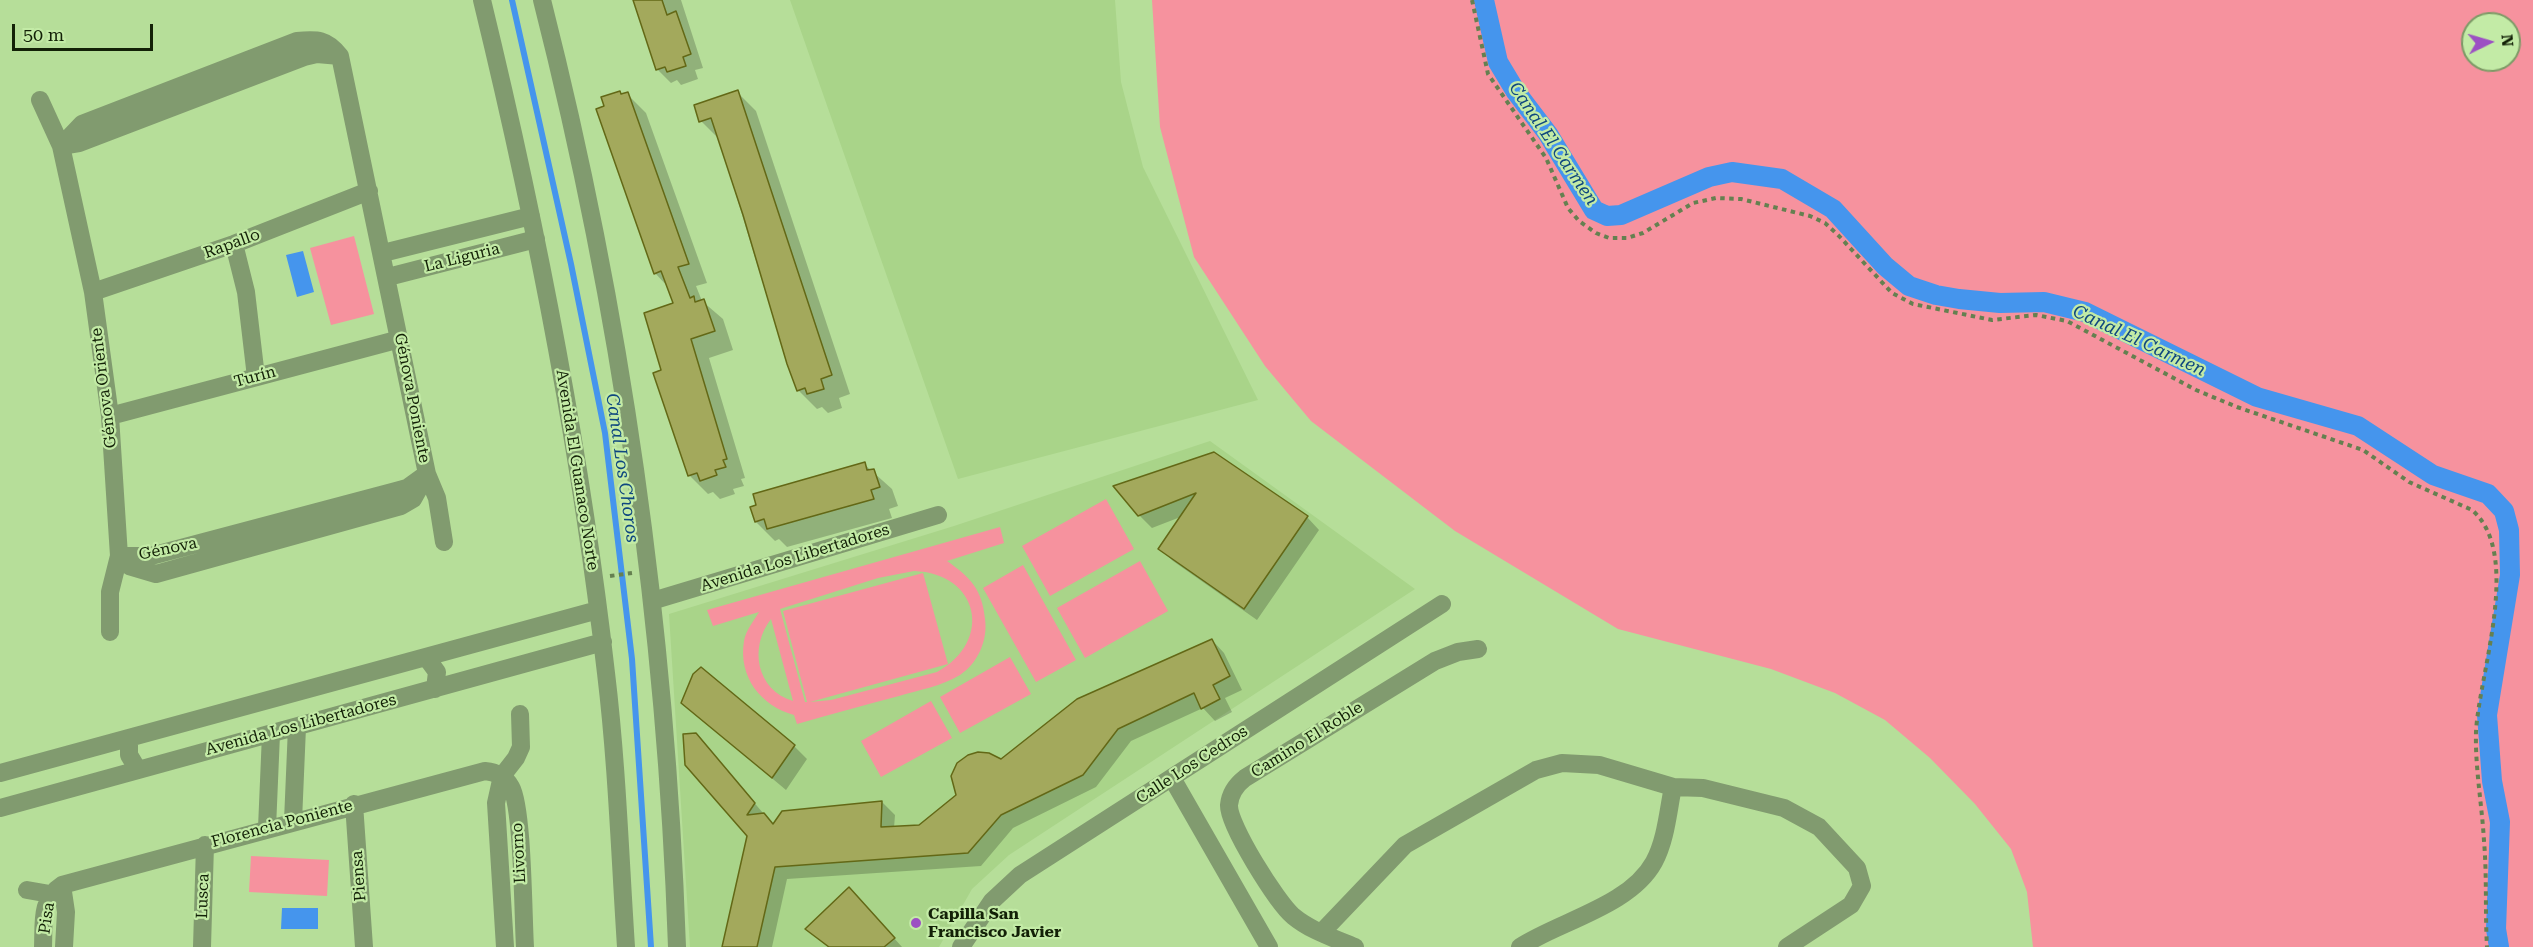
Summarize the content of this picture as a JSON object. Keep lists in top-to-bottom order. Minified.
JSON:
{"streets":{"street":["Rapallo","La Liguria","Turín","Génova Oriente","Génova Poniente","Avenida El Guanaco Norte","Génova","Avenida Los Libertadores","Camino El Roble","Calle Los Cedros","Florencia Poniente","Livorno","Piensa","Lusca","Pisa"]},"crossings":[["Rapallo","Génova Oriente"],["La Liguria","Génova Poniente"],["La Liguria","Avenida El Guanaco Norte"],["Turín","Génova Oriente"],["Turín","Génova Poniente"],["Génova Oriente","Génova"],["Génova Poniente","Génova"],["Avenida El Guanaco Norte","Avenida Los Libertadores"],["Florencia Poniente","Livorno"],["Florencia Poniente","Piensa"],["Florencia Poniente","Lusca"],["Florencia Poniente","Pisa"]],"water":["Canal El Carmen","Canal Los Choros"],"places":["Capilla San Francisco Javier"],"scale_bar":"50 m","north":"right"}
